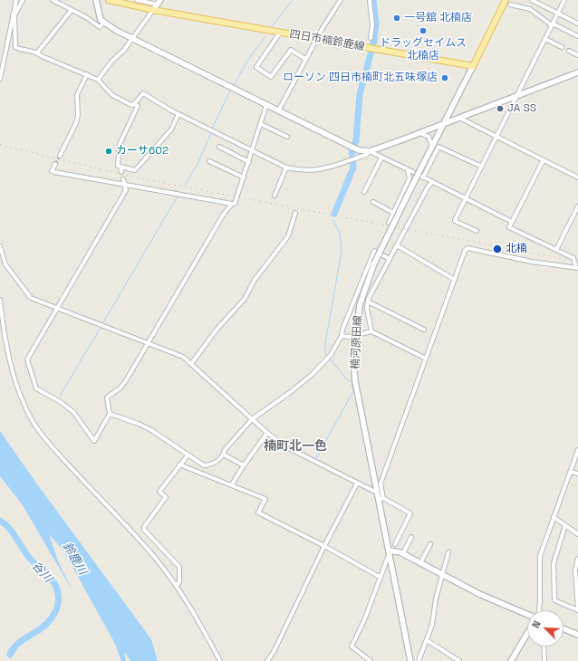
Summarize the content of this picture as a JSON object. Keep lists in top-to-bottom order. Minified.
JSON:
{"streets":{"main road":["四日市楠鈴鹿線"],"street":["楠河原田線"]},"crossings":[["四日市楠鈴鹿線","楠河原田線"]],"districts":["楠町北一色"],"water":["鈴鹿川","谷川"],"places":["一号舘 北楠店","ドラッグセイムス 北楠店","ローソン 四日市楠町北五味塚店","JA SS","カーサ602","北楠"],"north":"top left"}
